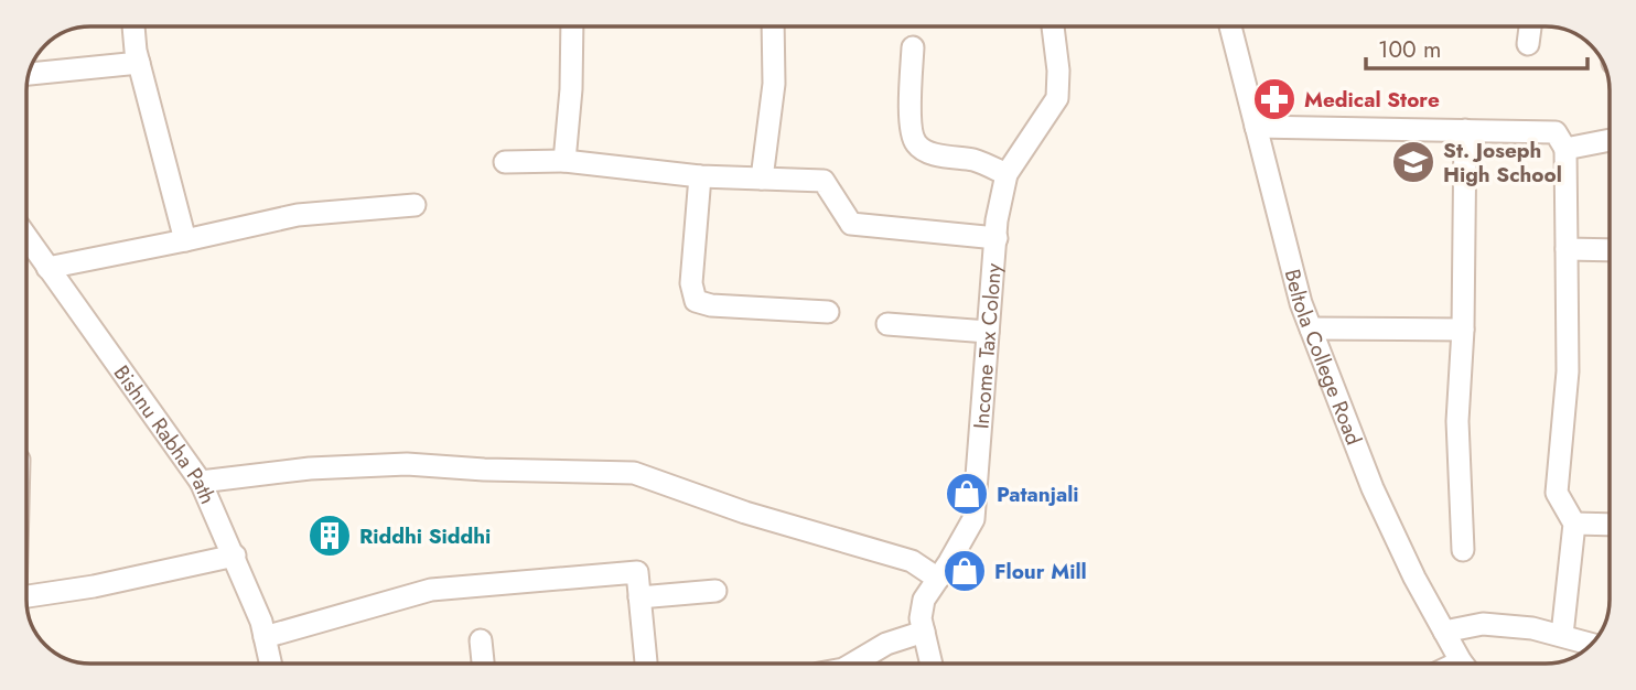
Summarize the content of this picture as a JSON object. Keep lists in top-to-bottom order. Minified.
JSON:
{"streets":{"street":["Income Tax Colony","Beltola College Road","Bishnu Rabha Path"]},"places":{"pharmacy":["Medical Store"],"school or university":["St. Joseph High School"],"shop":["Patanjali","Flour Mill"],"building":["Riddhi Siddhi"]},"scale_bar":"100 m"}
